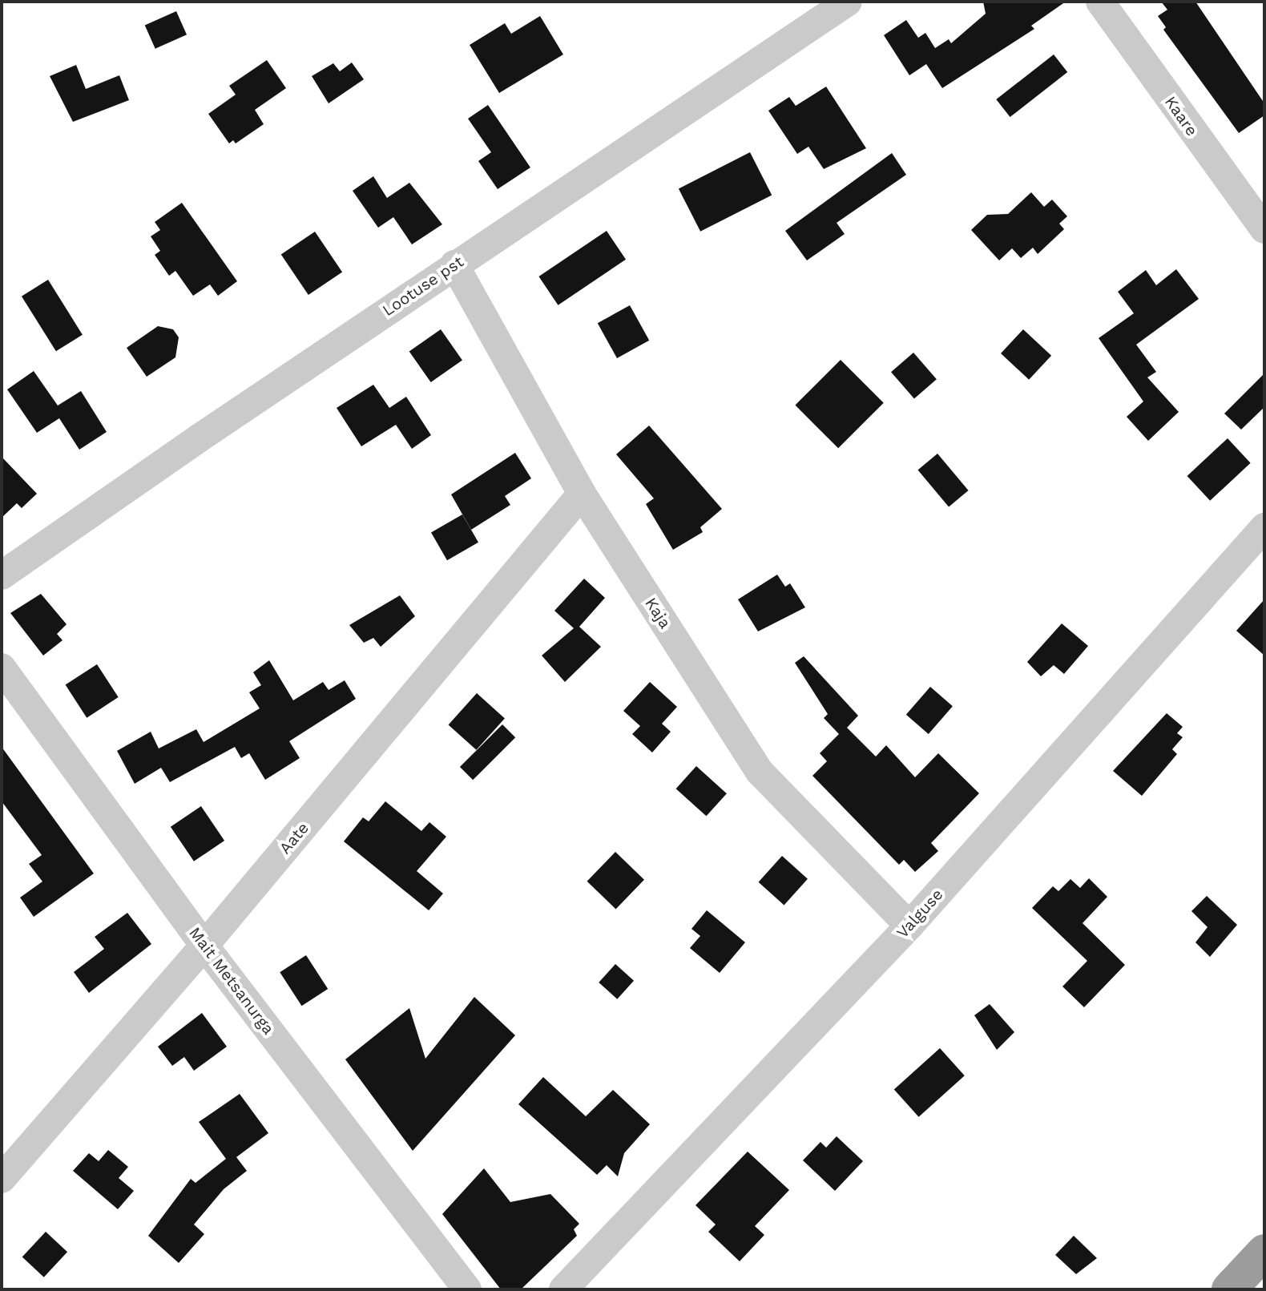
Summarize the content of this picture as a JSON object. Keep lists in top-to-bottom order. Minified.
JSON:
{"streets":{"street":["Kaare","Lootuse pst","Kaja","Aate","Valguse","Mait Metsanurga"]},"crossings":[["Lootuse pst","Kaja"],["Kaja","Aate"],["Kaja","Valguse"],["Aate","Mait Metsanurga"]]}
